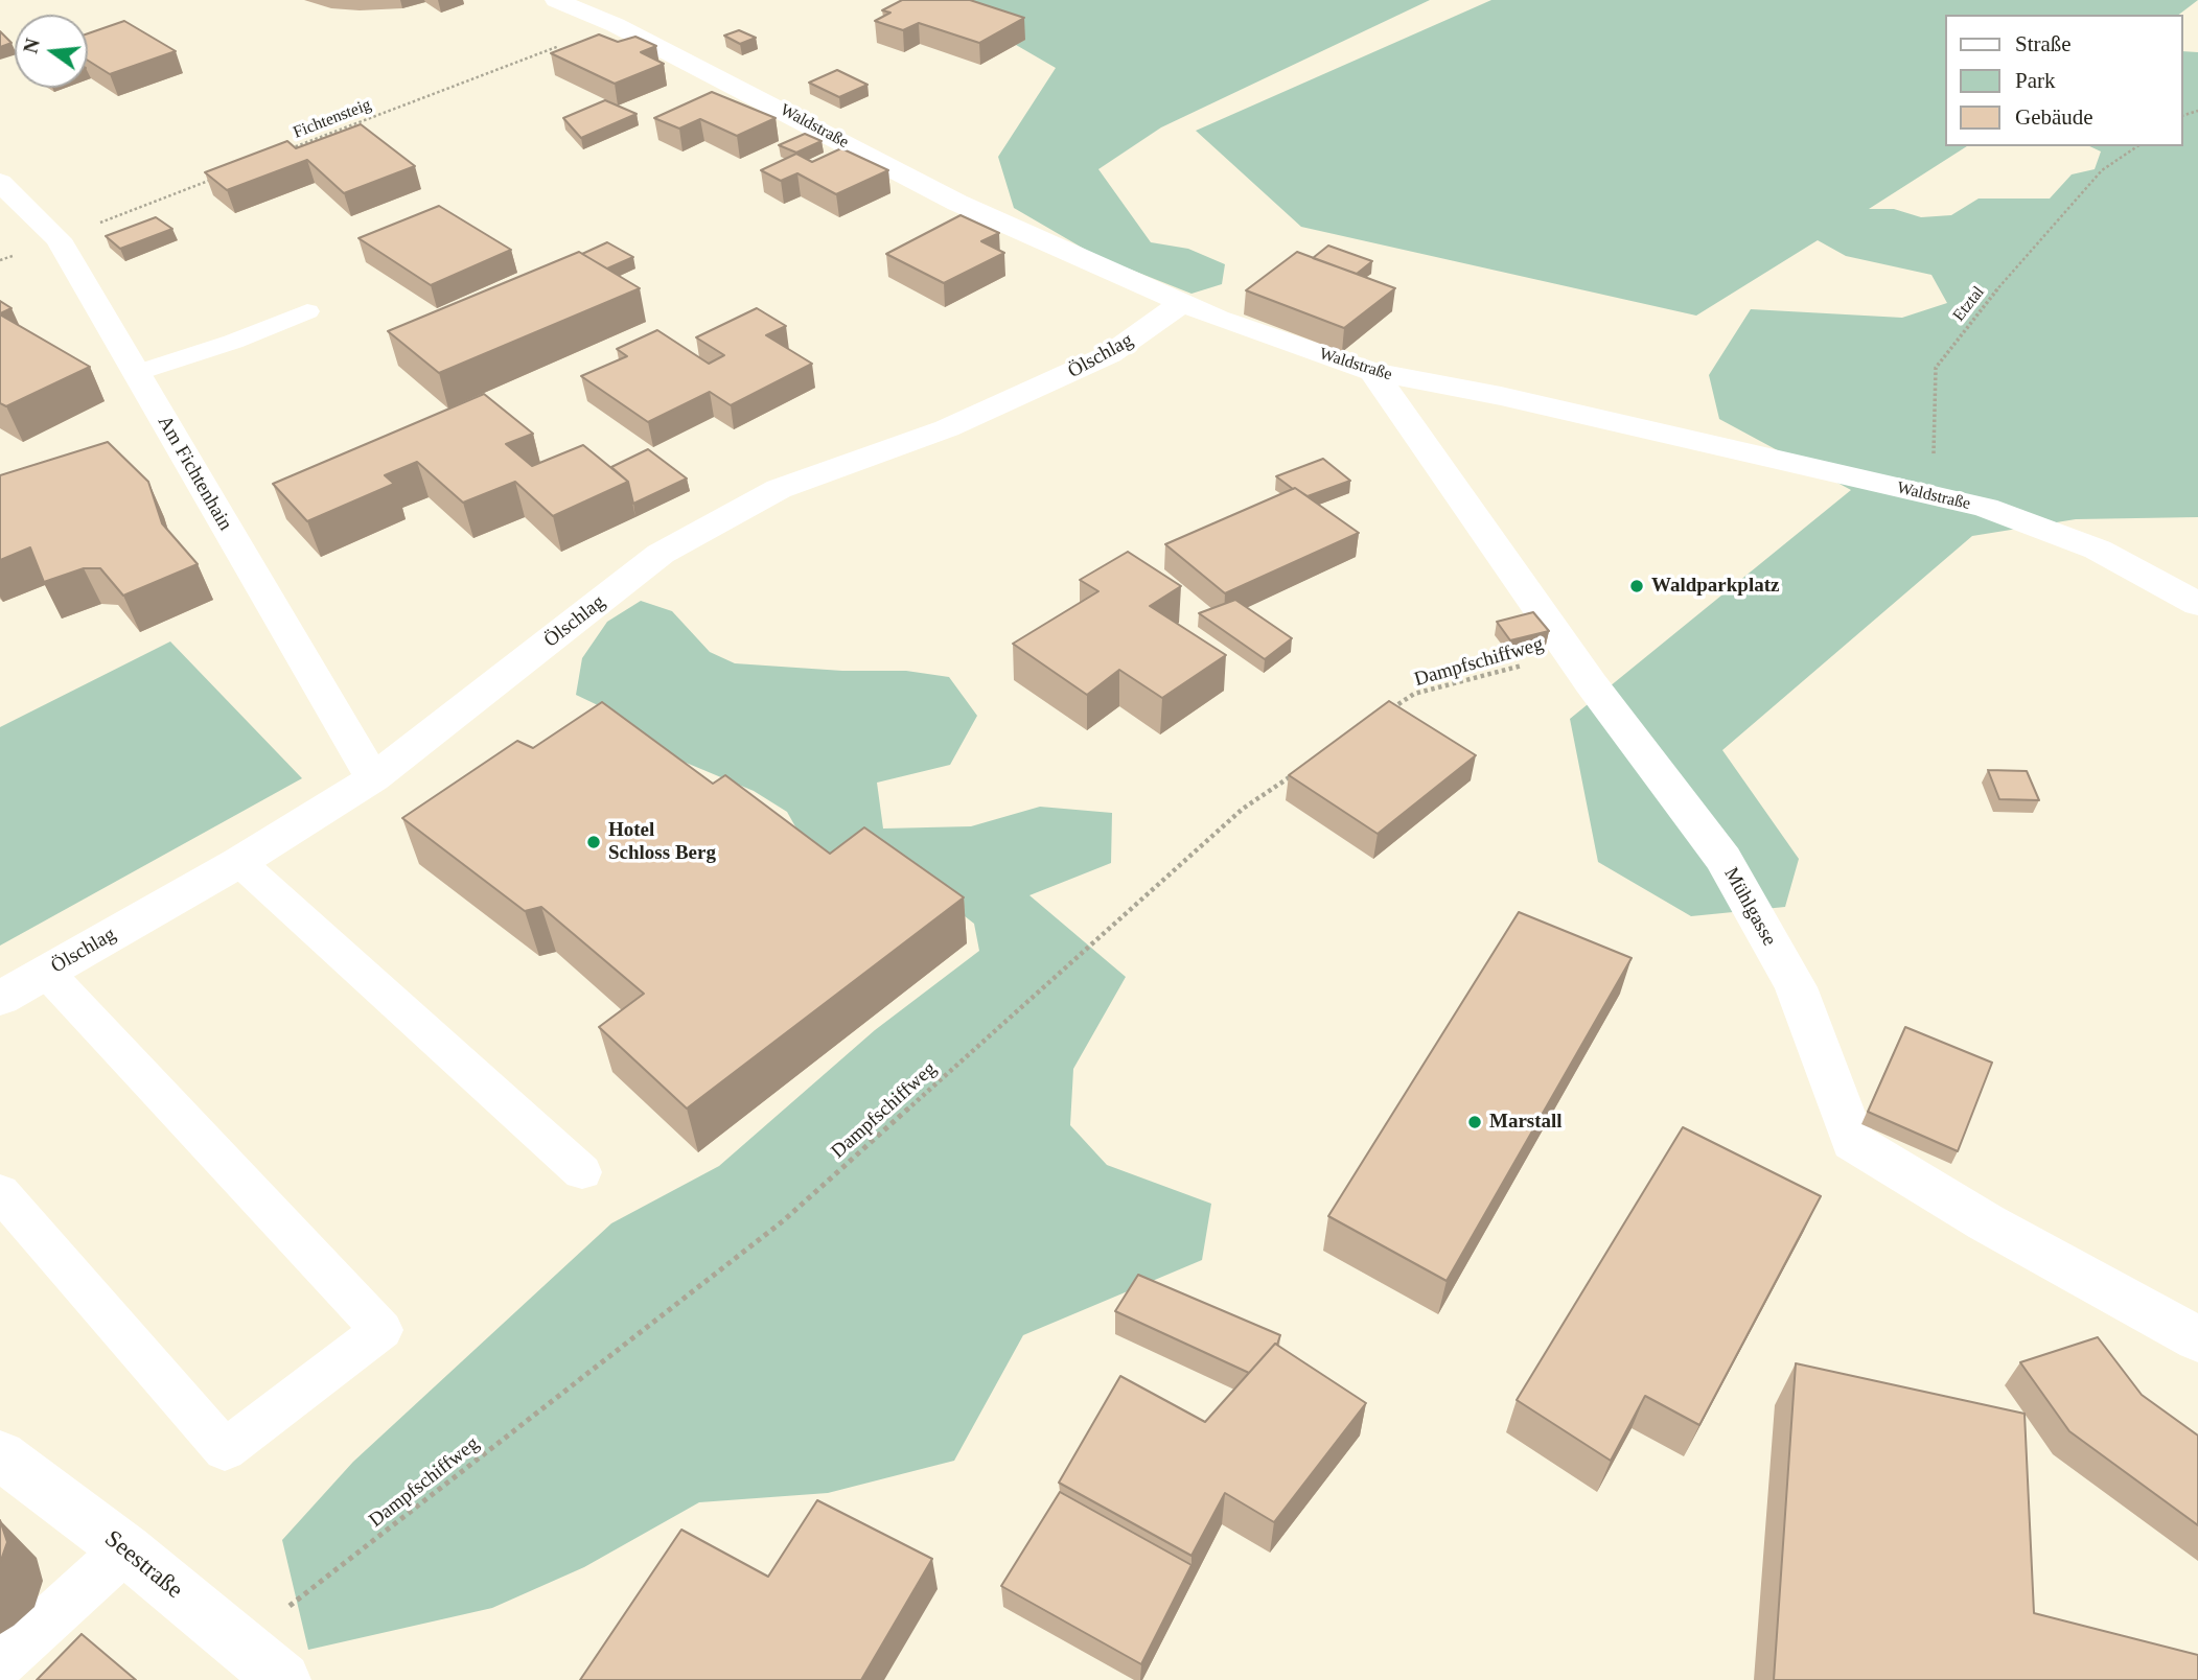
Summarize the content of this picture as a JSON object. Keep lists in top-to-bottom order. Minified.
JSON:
{"streets":{"street":["Waldstraße","Ölschlag","Am Fichtenhain","Mühlgasse","Seestraße"],"path":["Fichtensteig","Etztal","Dampfschiffweg"]},"crossings":[["Fichtensteig","Waldstraße"],["Waldstraße","Etztal"],["Waldstraße","Ölschlag"],["Waldstraße","Mühlgasse"],["Ölschlag","Am Fichtenhain"],["Dampfschiffweg","Mühlgasse"],["Dampfschiffweg","Seestraße"]],"places":["Waldparkplatz","Hotel Schloss Berg","Marstall"],"legend":["Straße","Park","Gebäude"],"north":"left"}
